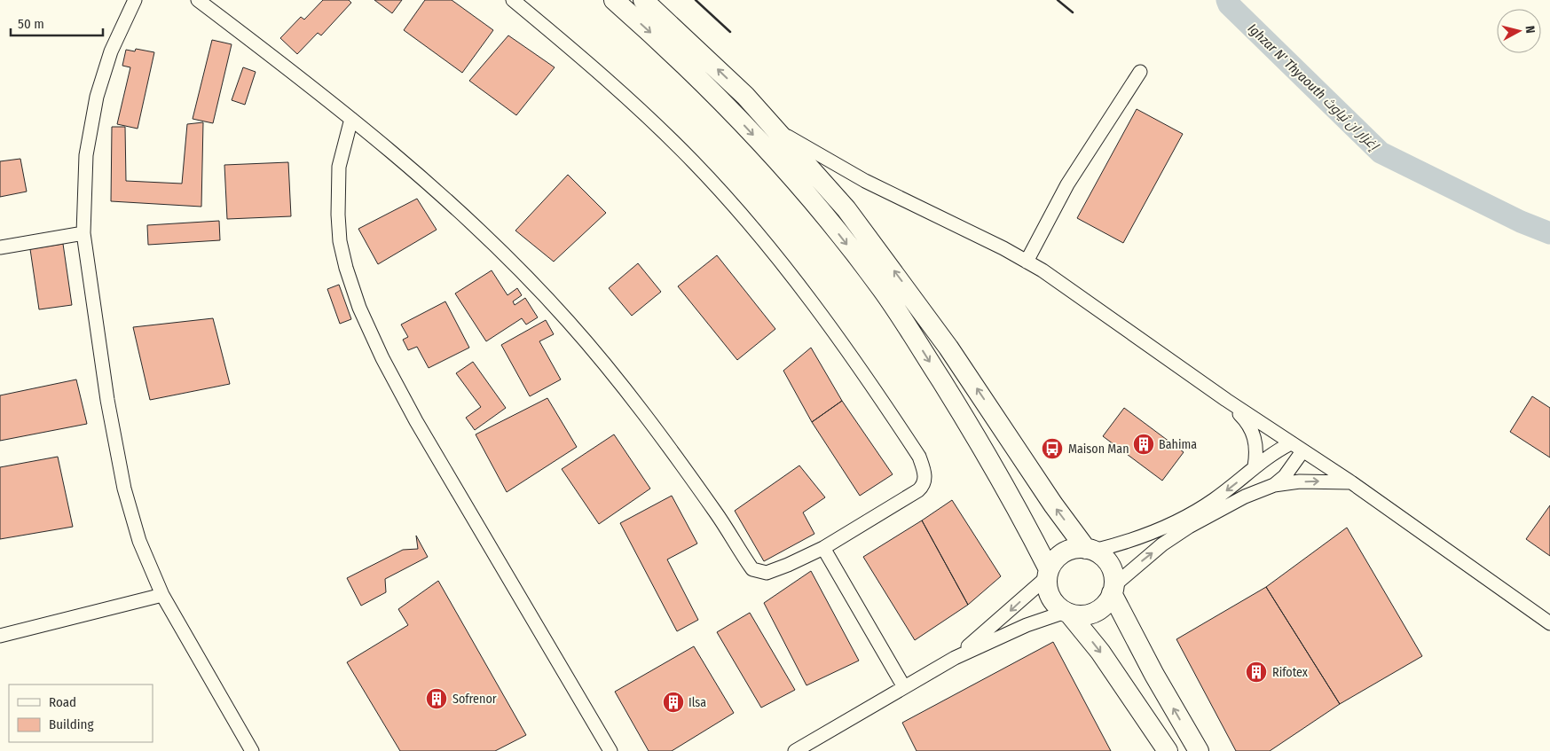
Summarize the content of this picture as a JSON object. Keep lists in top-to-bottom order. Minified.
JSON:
{"water":["Ighzar N' Thyaouth إغزار ان ثياوث"],"places":{"building":["Bahima","Rifotex","Sofrenor","Ilsa"],"bus stop":["Maison Man"]},"legend":["Road","Building"],"scale_bar":"50 m","north":"right"}
